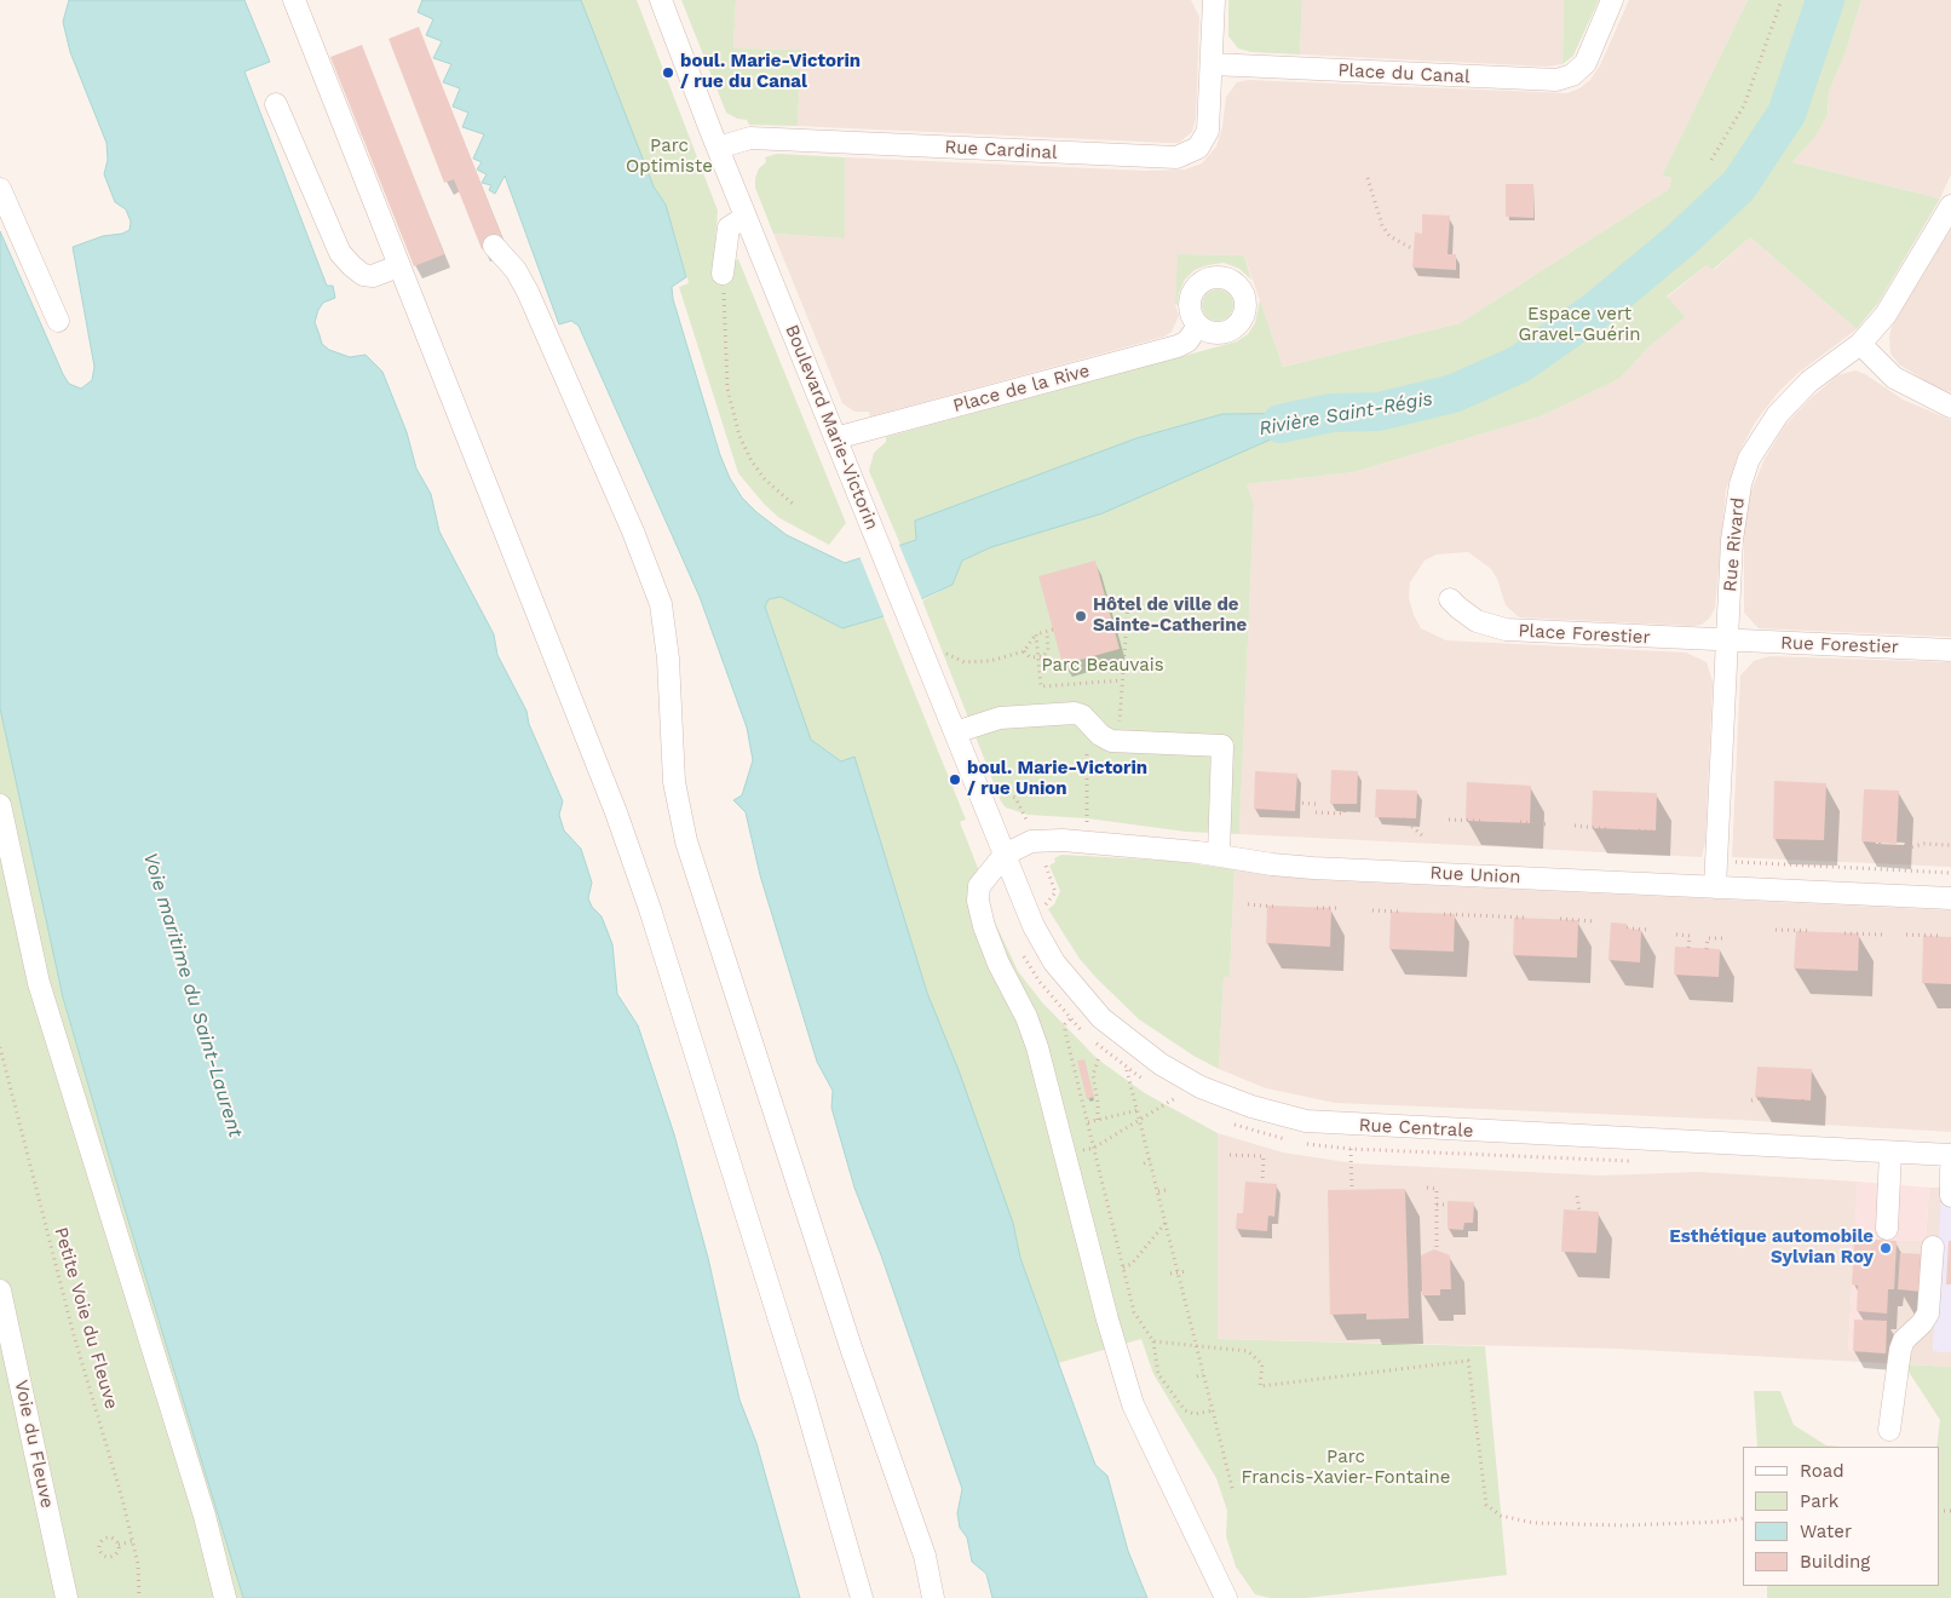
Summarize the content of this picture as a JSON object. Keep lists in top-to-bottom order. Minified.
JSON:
{"streets":{"street":["Place du Canal","Rue Cardinal","Place de la Rive","Boulevard Marie-Victorin","Rue Rivard","Place Forestier","Rue Forestier","Rue Union","Rue Centrale","Voie du Fleuve"],"path":["Petite Voie du Fleuve"]},"crossings":[["Place du Canal","Rue Cardinal"],["Rue Cardinal","Boulevard Marie-Victorin"],["Place de la Rive","Boulevard Marie-Victorin"],["Boulevard Marie-Victorin","Rue Union"],["Boulevard Marie-Victorin","Rue Centrale"],["Rue Rivard","Place Forestier"],["Rue Rivard","Rue Forestier"],["Rue Rivard","Rue Union"],["Place Forestier","Rue Forestier"],["Rue Union","Rue Centrale"]],"water":["Rivière Saint-Régis","Voie maritime du Saint-Laurent"],"parks":["Parc Optimiste","Espace vert Gravel-Guérin","Parc Beauvais","Parc Francis-Xavier-Fontaine"],"places":["boul. Marie-Victorin / rue du Canal","Hôtel de ville de Sainte-Catherine","boul. Marie-Victorin / rue Union","Esthétique automobile Sylvian Roy"],"legend":["Road","Park","Water","Building"]}
